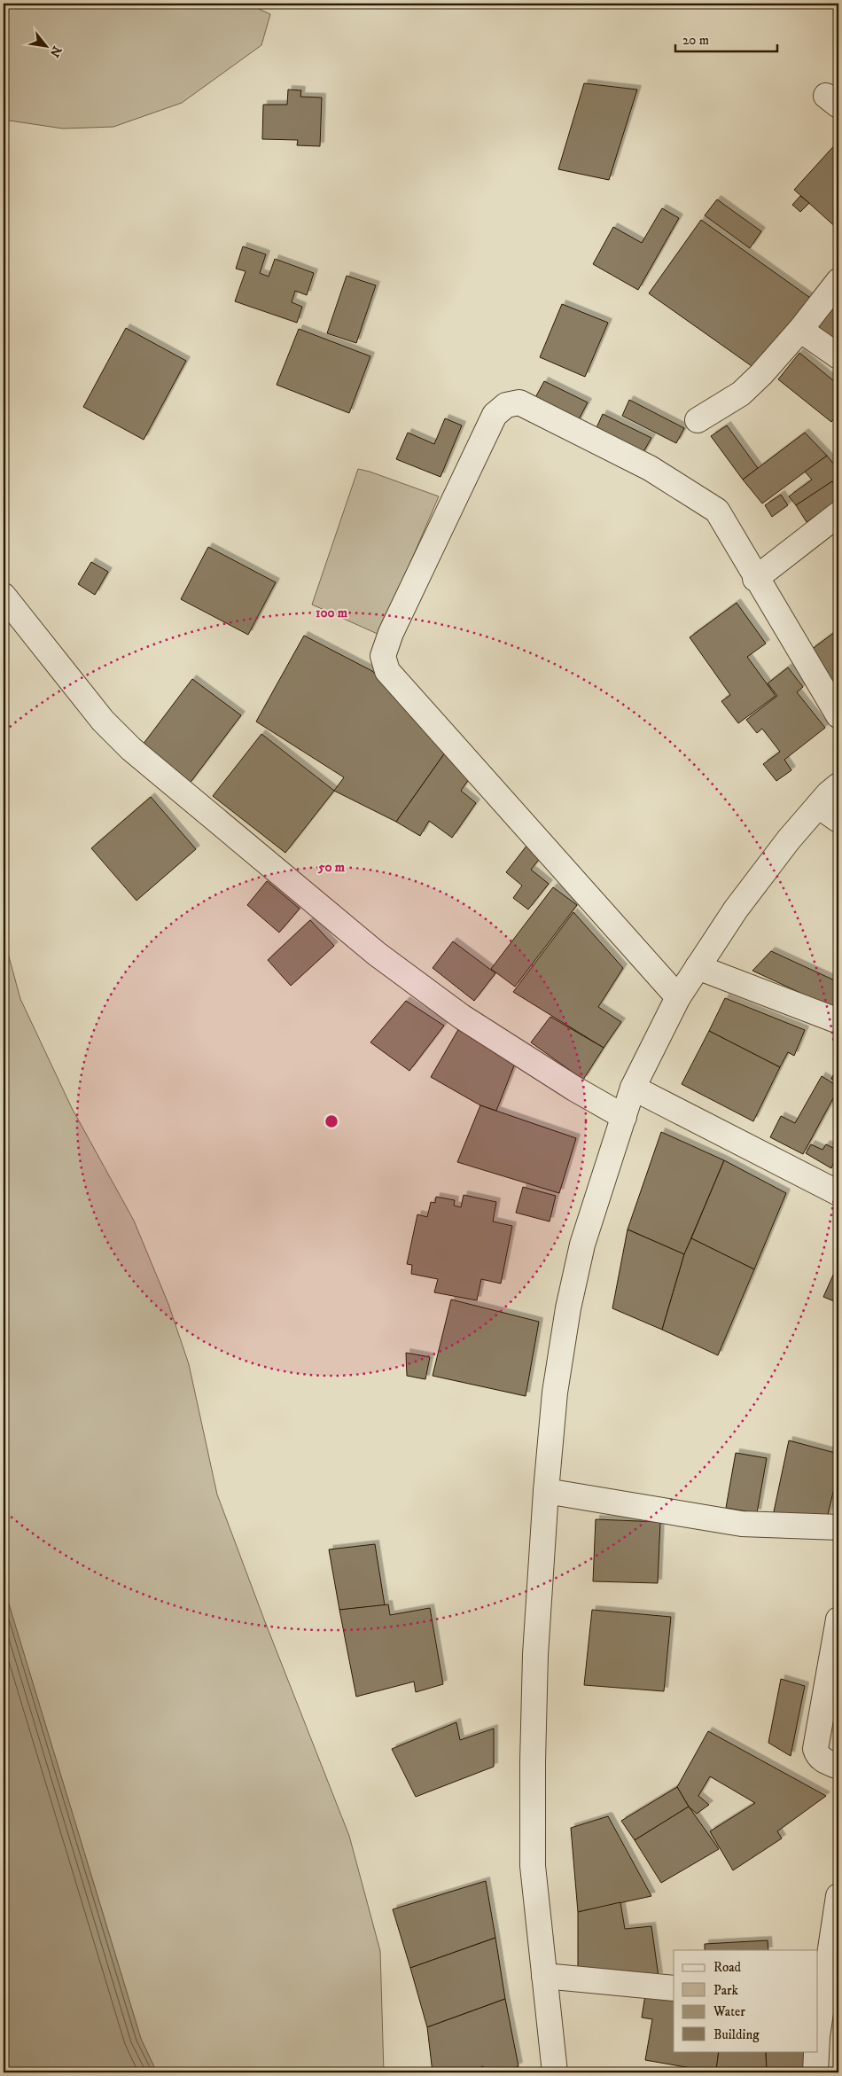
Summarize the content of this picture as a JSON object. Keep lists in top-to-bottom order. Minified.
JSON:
{"legend":["Road","Park","Water","Building"],"scale_bar":"20 m","north":"bottom right","rings":["100 m","50 m"]}
